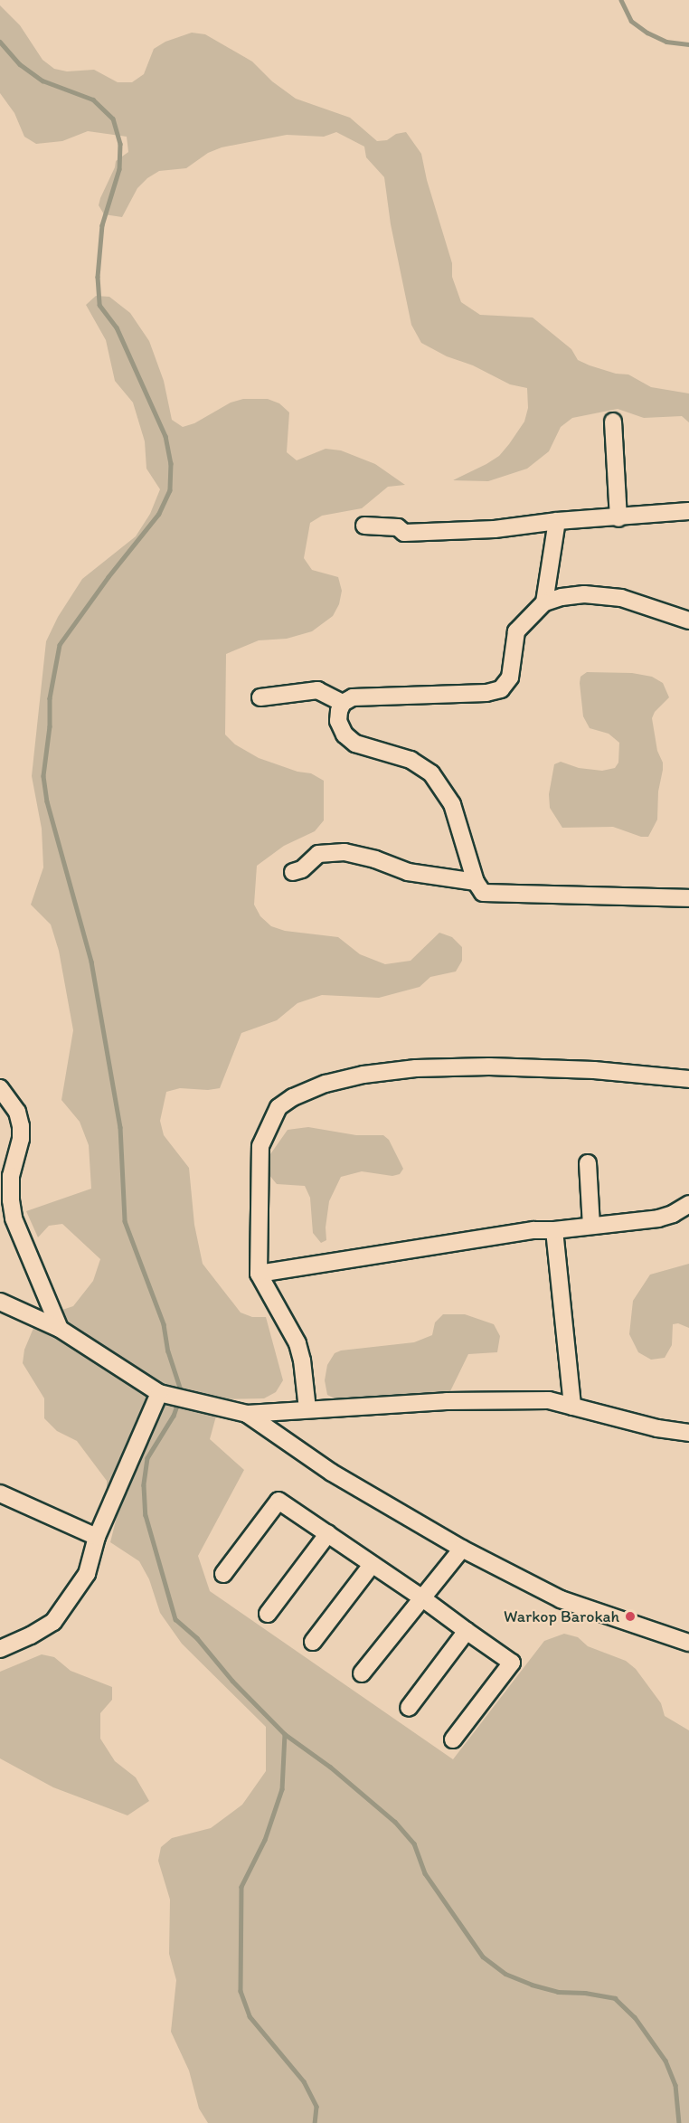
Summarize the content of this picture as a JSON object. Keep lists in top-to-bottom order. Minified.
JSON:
{"places":["Warkop Barokah"]}
